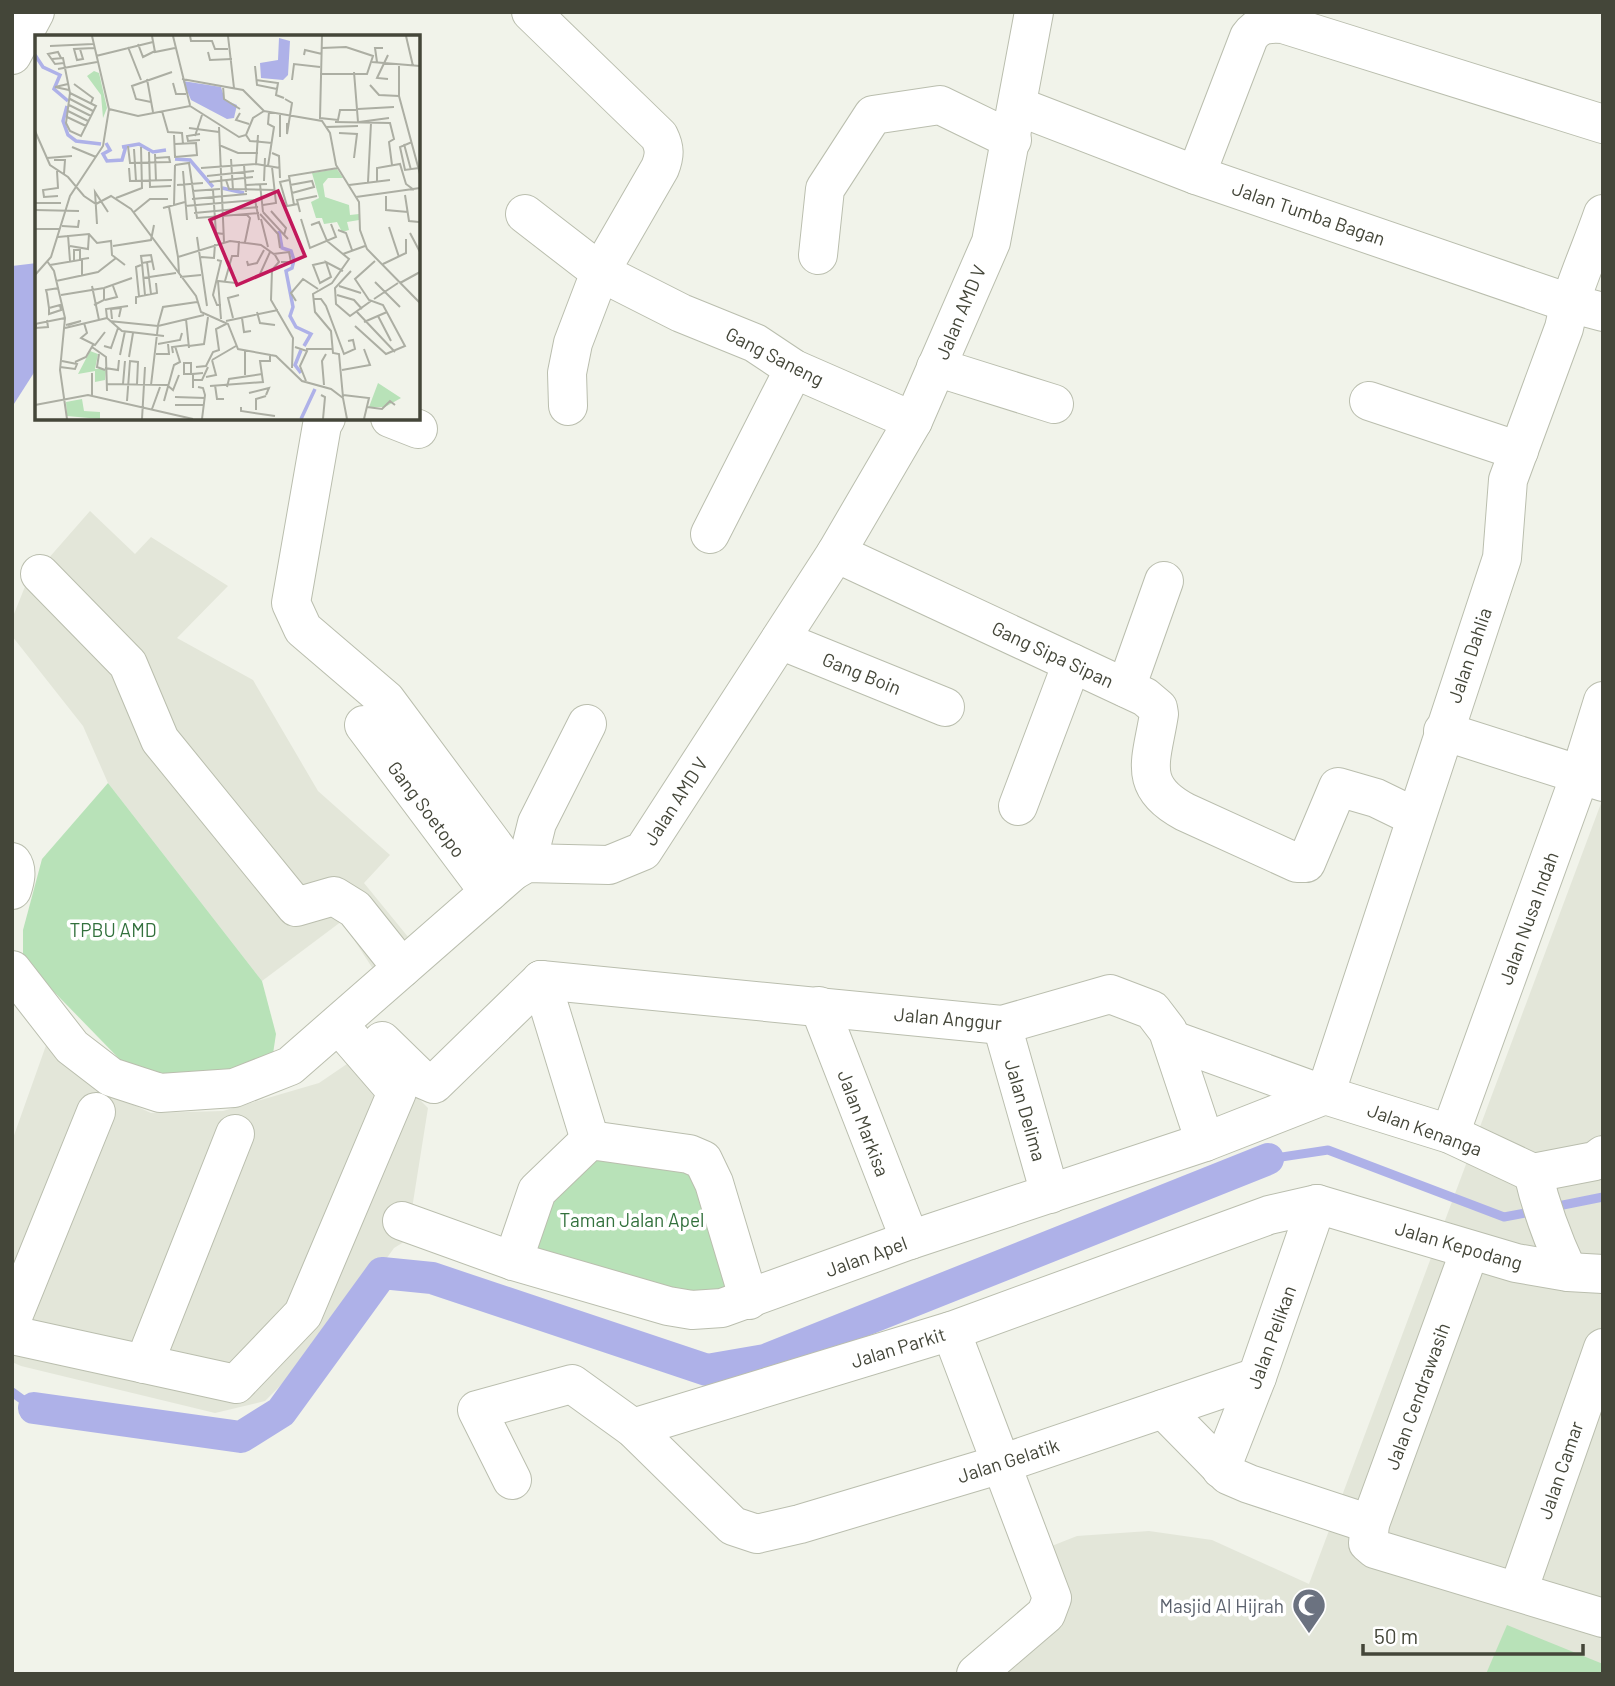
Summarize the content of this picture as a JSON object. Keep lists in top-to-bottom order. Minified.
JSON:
{"streets":{"street":["Jalan Tumba Bagan","Jalan AMD V","Gang Saneng","Gang Sipa Sipan","Jalan Dahlia","Gang Boin","Gang Soetopo","Jalan Nusa Indah","Jalan Anggur","Jalan Delima","Jalan Markisa","Jalan Kenanga","Jalan Kepodang","Jalan Apel","Jalan Pelikan","Jalan Parkit","Jalan Cendrawasih","Jalan Gelatik","Jalan Camar"]},"crossings":[["Jalan Tumba Bagan","Jalan AMD V"],["Jalan Tumba Bagan","Jalan Dahlia"],["Jalan AMD V","Gang Saneng"],["Jalan AMD V","Gang Sipa Sipan"],["Jalan AMD V","Gang Boin"],["Jalan AMD V","Gang Soetopo"],["Gang Sipa Sipan","Jalan Dahlia"],["Jalan Dahlia","Jalan Kenanga"],["Jalan Dahlia","Jalan Apel"],["Jalan Nusa Indah","Jalan Kenanga"],["Jalan Anggur","Jalan Delima"],["Jalan Anggur","Jalan Markisa"],["Jalan Anggur","Jalan Apel"],["Jalan Delima","Jalan Apel"],["Jalan Markisa","Jalan Apel"],["Jalan Kenanga","Jalan Apel"],["Jalan Kepodang","Jalan Pelikan"],["Jalan Kepodang","Jalan Parkit"],["Jalan Kepodang","Jalan Cendrawasih"],["Jalan Pelikan","Jalan Parkit"],["Jalan Pelikan","Jalan Gelatik"],["Jalan Parkit","Jalan Gelatik"]],"parks":["TPBU AMD","Taman Jalan Apel"],"places":{"mosque":["Masjid Al Hijrah"]},"scale_bar":"50 m"}
